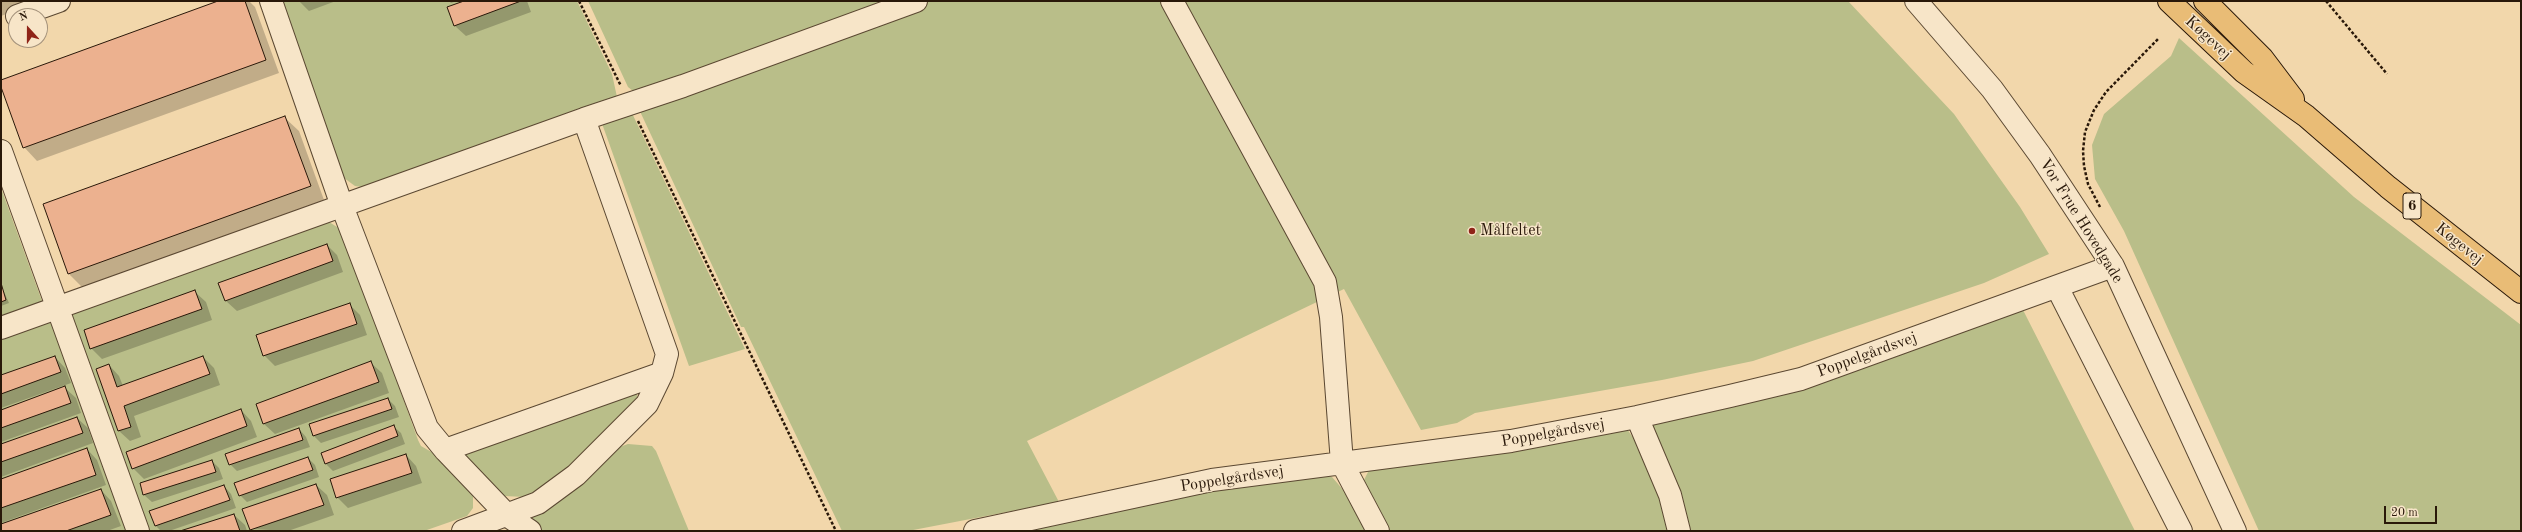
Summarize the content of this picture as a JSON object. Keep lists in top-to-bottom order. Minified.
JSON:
{"streets":{"main road":["Køgevej","6"],"street":["Vor Frue Hovedgade","Poppelgårdsvej"]},"crossings":[["Vor Frue Hovedgade","Poppelgårdsvej"]],"places":["Målfeltet"],"scale_bar":"20 m","north":"top"}
